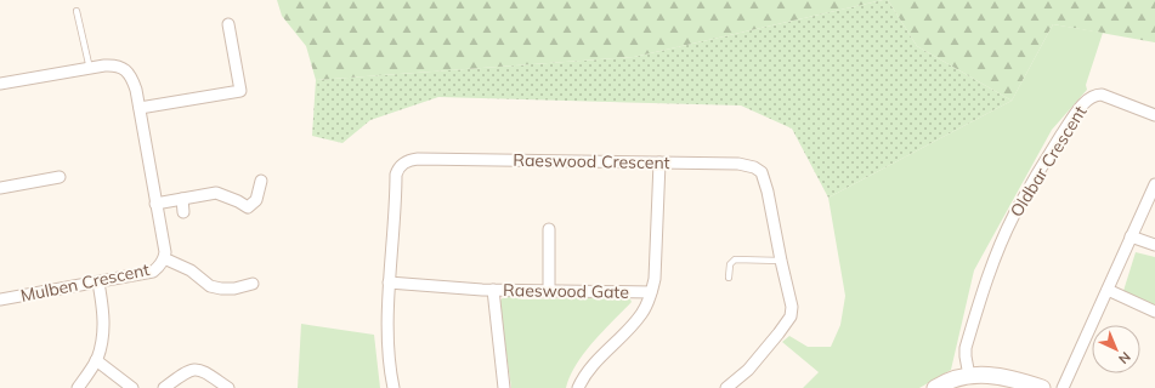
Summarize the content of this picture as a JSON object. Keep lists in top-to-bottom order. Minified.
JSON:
{"streets":{"street":["Raeswood Crescent","Oldbar Crescent","Mulben Crescent","Raeswood Gate"]},"crossings":[["Raeswood Crescent","Raeswood Gate"]],"north":"bottom right"}
